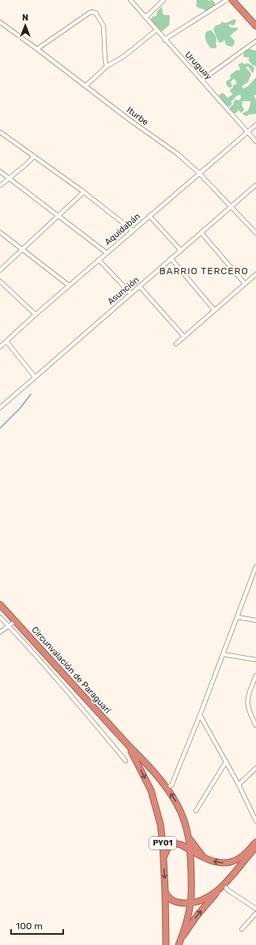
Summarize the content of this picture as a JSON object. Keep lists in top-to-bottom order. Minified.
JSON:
{"streets":{"highway":["Circunvalación de Paraguarí","PY01"],"street":["Uruguay","Iturbe","Aquidabán","Asunción"]},"crossings":[["Uruguay","Aquidabán"],["Iturbe","Aquidabán"],["Iturbe","Asunción"]],"districts":["BARRIO TERCERO"],"scale_bar":"100 m","north":"top"}
